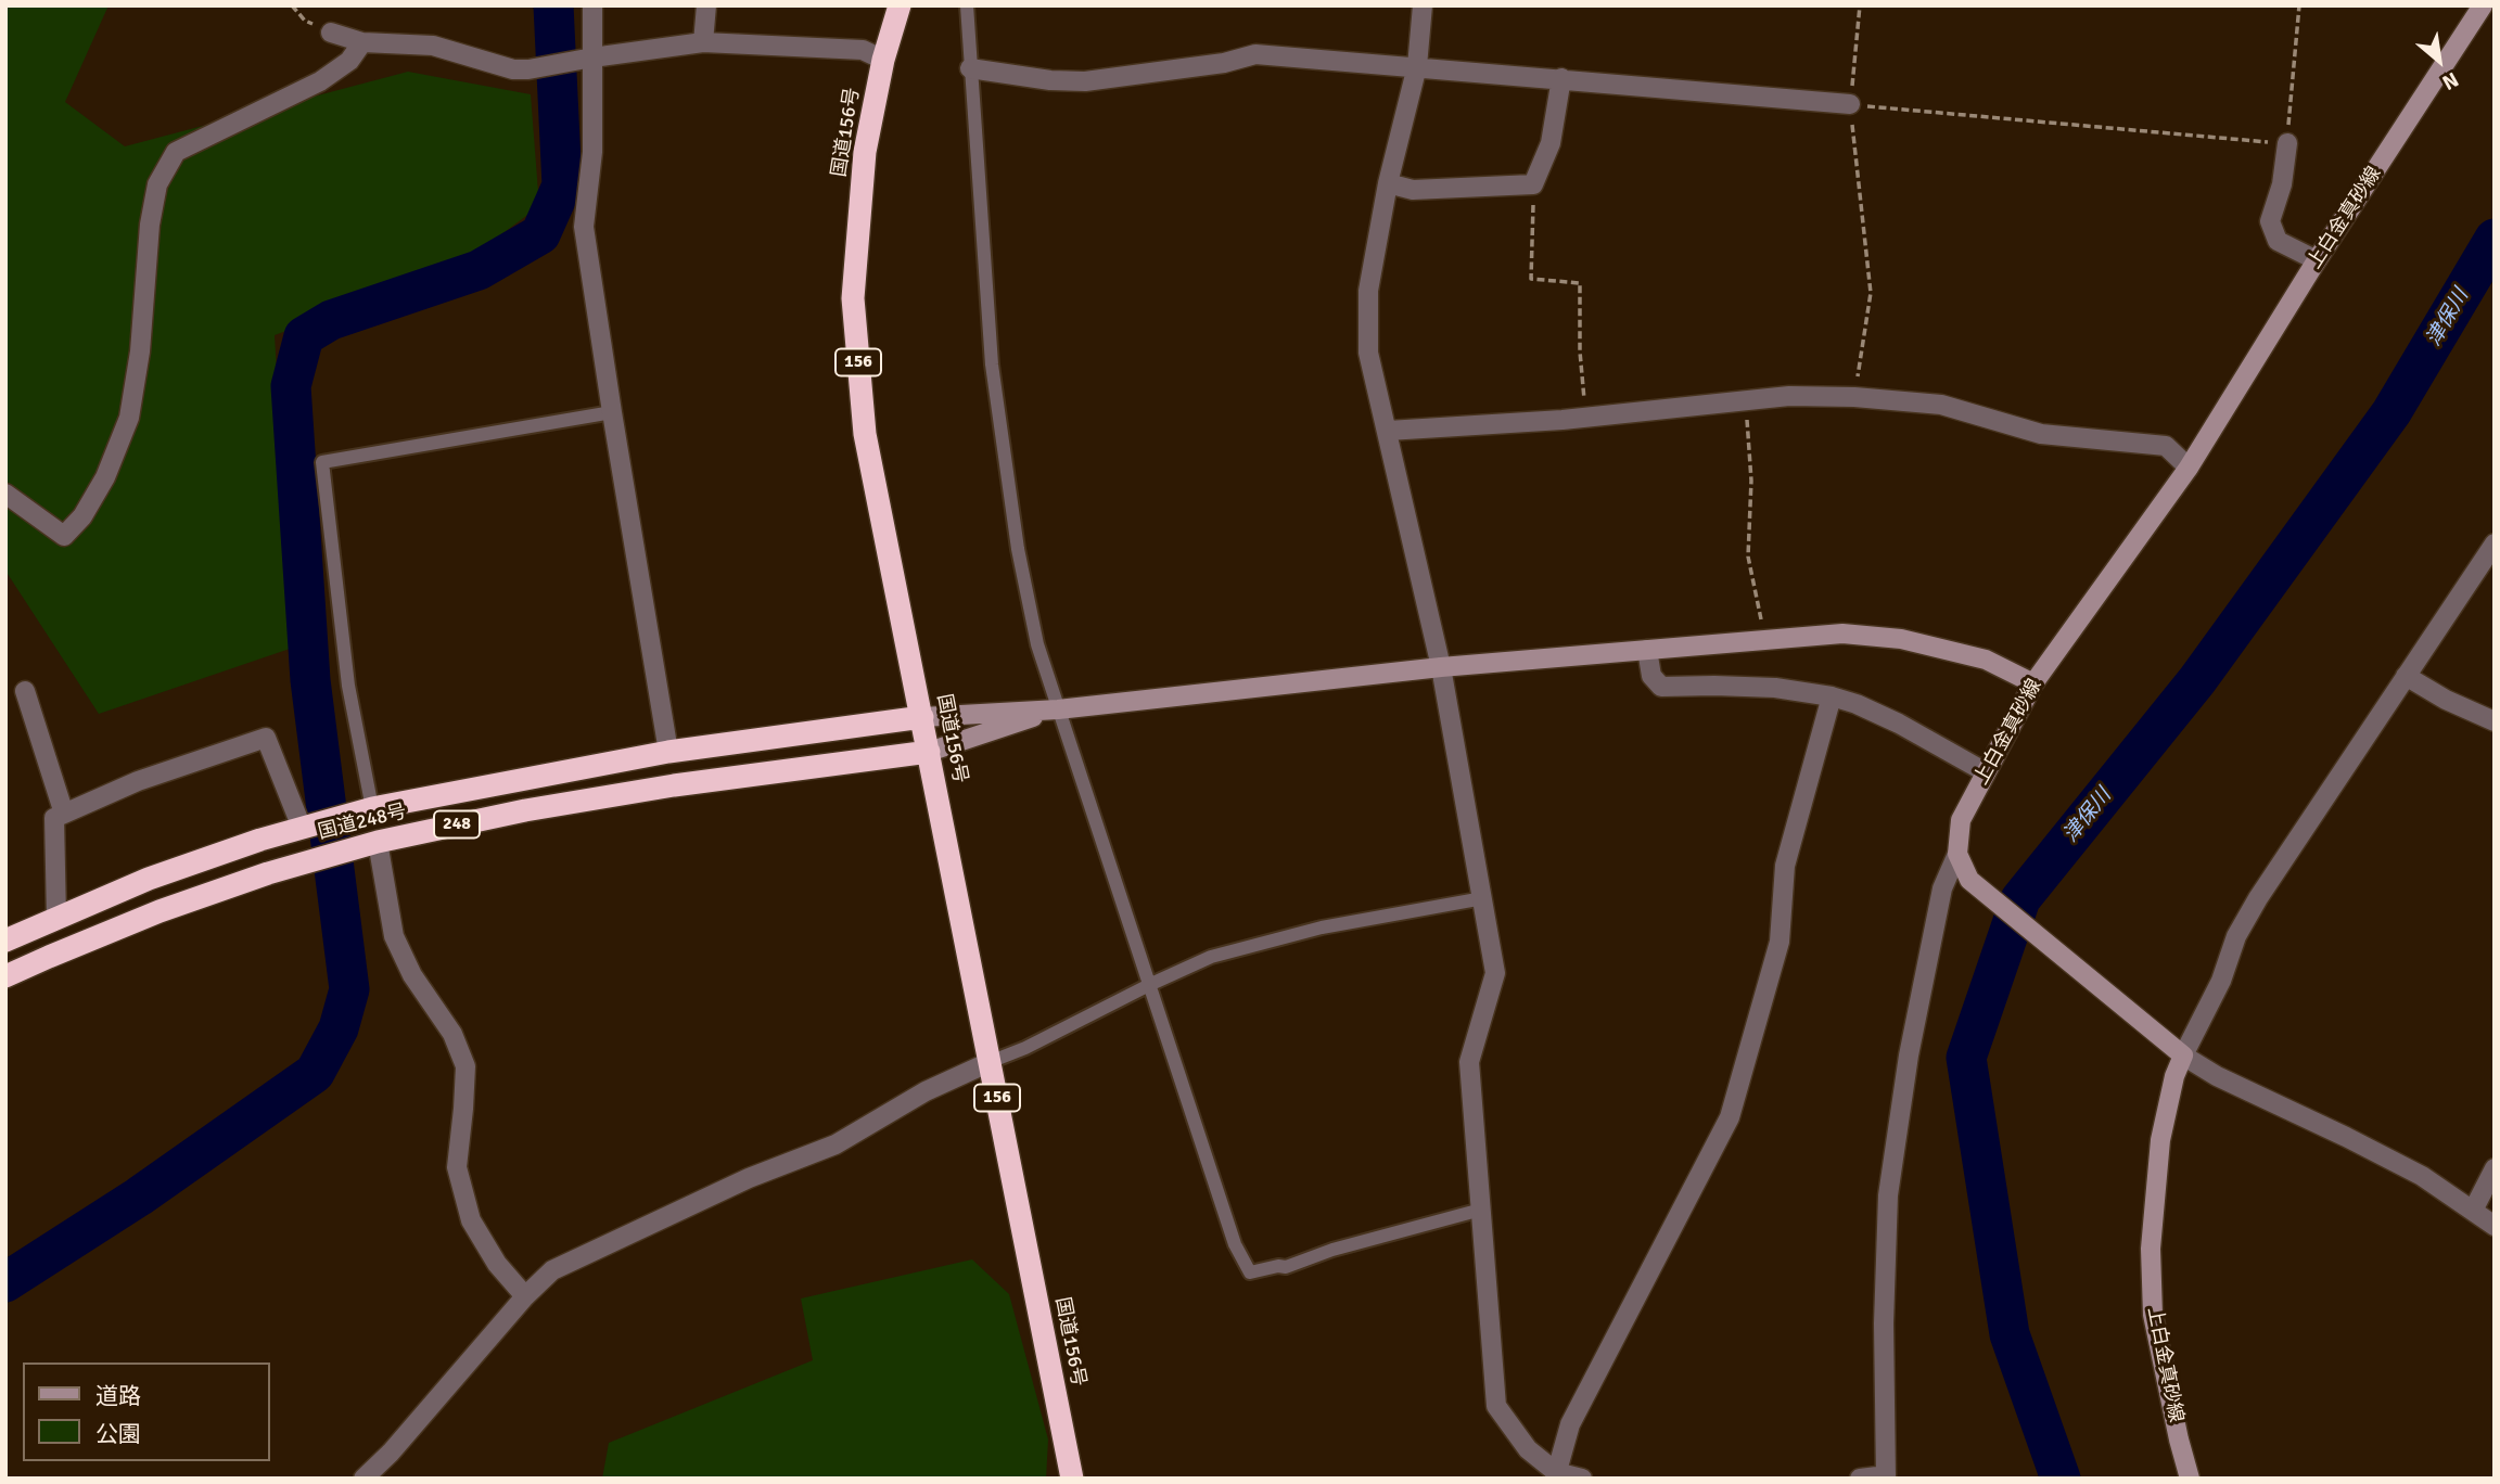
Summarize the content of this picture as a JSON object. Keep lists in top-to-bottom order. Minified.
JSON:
{"streets":{"highway":["国道156号","156","国道248号","248"],"main road":["上白金真砂線"]},"crossings":[["国道156号","国道248号"]],"water":["津保川"],"legend":["道路","公園"],"north":"bottom right"}
